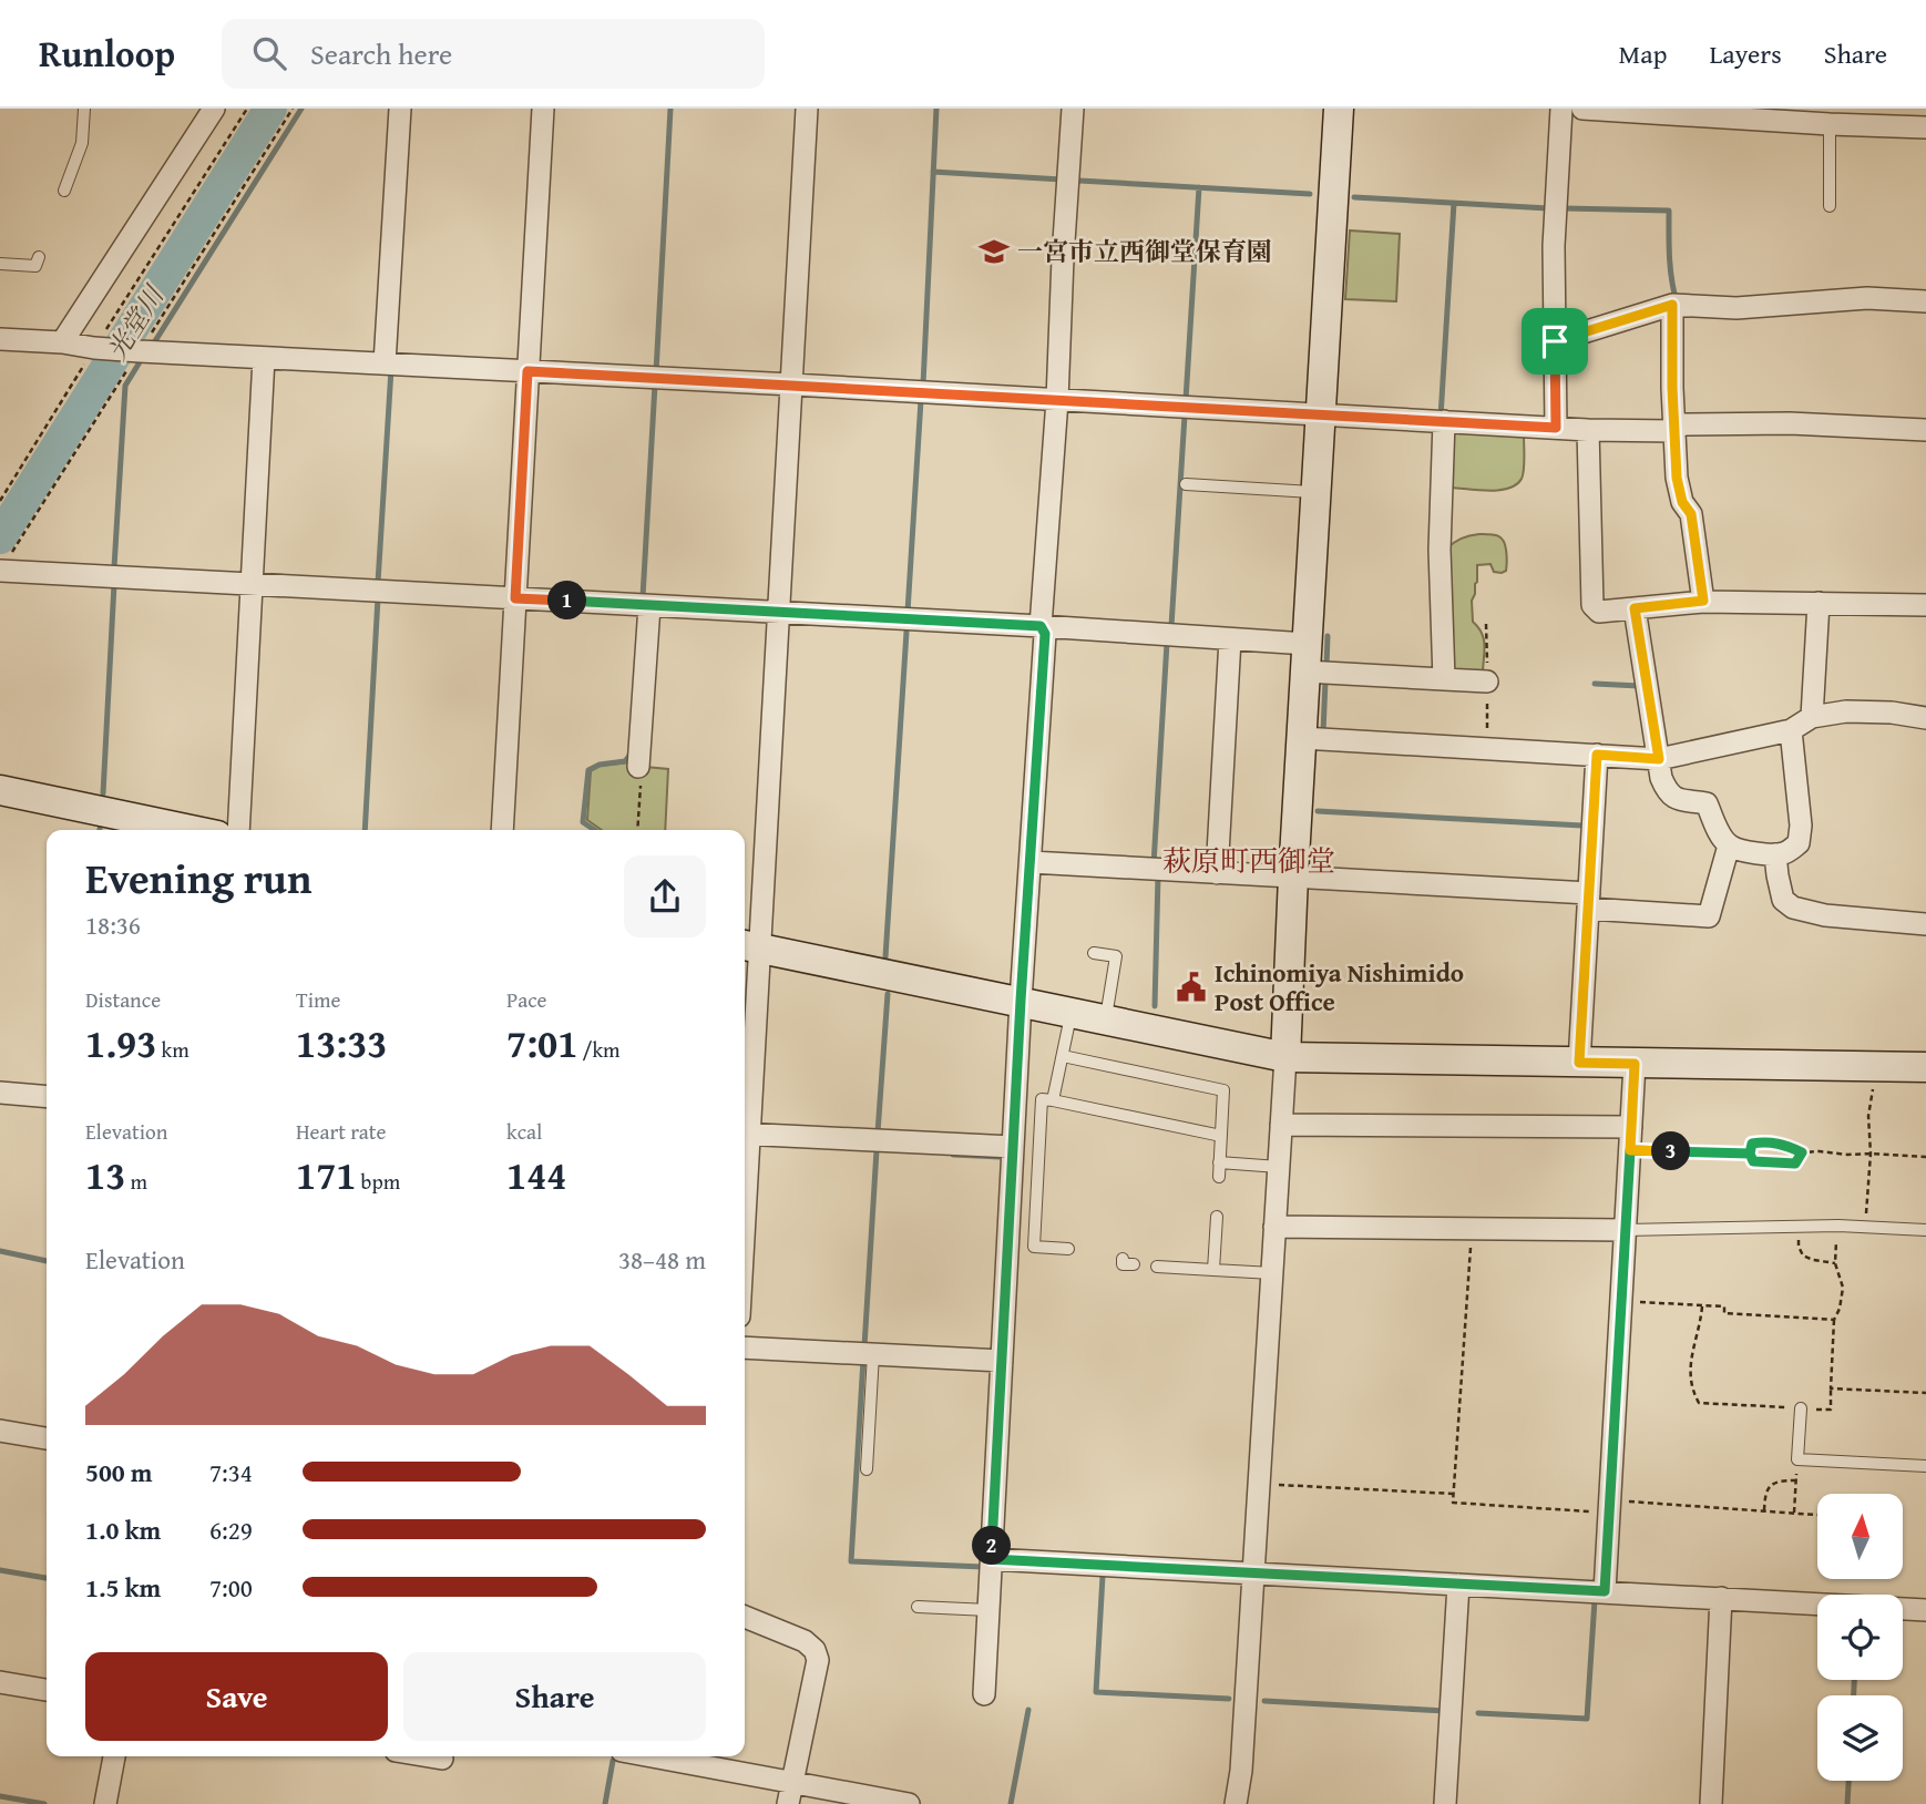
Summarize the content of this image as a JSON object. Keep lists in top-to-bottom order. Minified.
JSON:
{"districts":["萩原町西御堂"],"water":["光堂川"],"places":{"school or university":["一宮市立西御堂保育園"],"public building":["Ichinomiya Nishimido Post Office"]},"north":"top","page":{"header":"Runloop","search":"Search here","nav":["Map","Layers","Share"],"pins":["1","3","2"],"heading":["Evening run","18:36"],"stats":[["Distance","1.93 km"],["Time","13:33"],["Pace","7:01 /km"],["Elevation","13 m"],["Heart rate","171 bpm"],["kcal","144"]],"chart":["Elevation","38–48 m"],"list":[{"name":"500 m","note":"7:34"},{"name":"1.0 km","note":"6:29"},{"name":"1.5 km","note":"7:00"}],"buttons":["Save","Share"]}}
